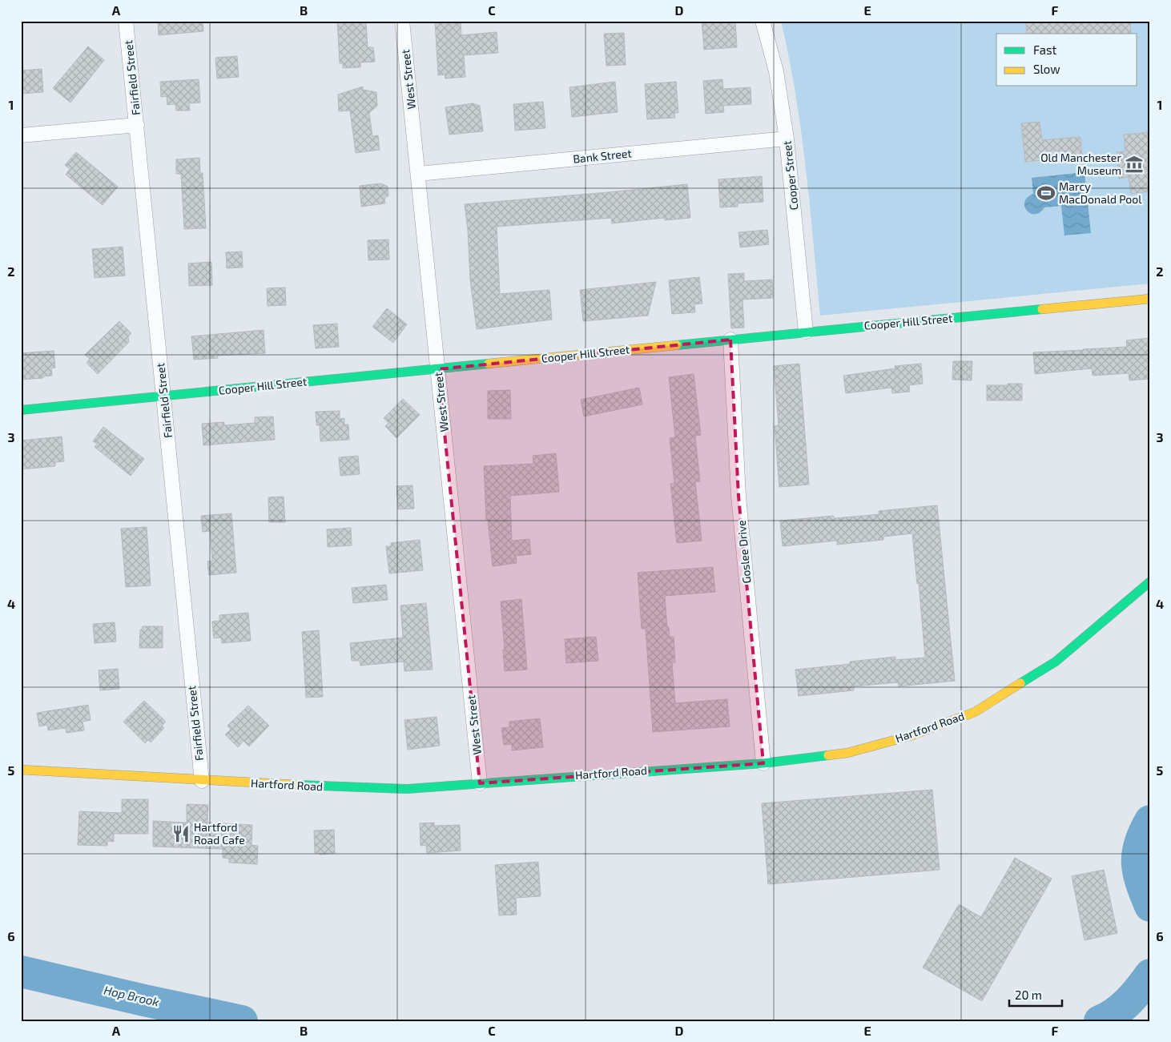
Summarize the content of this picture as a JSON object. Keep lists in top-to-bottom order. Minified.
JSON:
{"streets":{"main road":["Cooper Hill Street","Hartford Road"],"street":["Fairfield Street","West Street","Bank Street","Cooper Street","Goslee Drive"]},"crossings":[["Fairfield Street","Cooper Hill Street"],["Fairfield Street","Hartford Road"],["West Street","Bank Street"],["West Street","Cooper Hill Street"],["West Street","Hartford Road"],["Bank Street","Cooper Street"],["Cooper Street","Cooper Hill Street"],["Cooper Hill Street","Goslee Drive"],["Goslee Drive","Hartford Road"]],"water":["Hop Brook"],"places":{"museum":["Old Manchester Museum"],"sports":["Marcy MacDonald Pool"],"restaurant":["Hartford Road Cafe"]},"legend":["Fast","Slow"],"scale_bar":"20 m","grid":{"columns":["A","B","C","D","E","F"],"rows":["1","2","3","4","5","6"]}}
